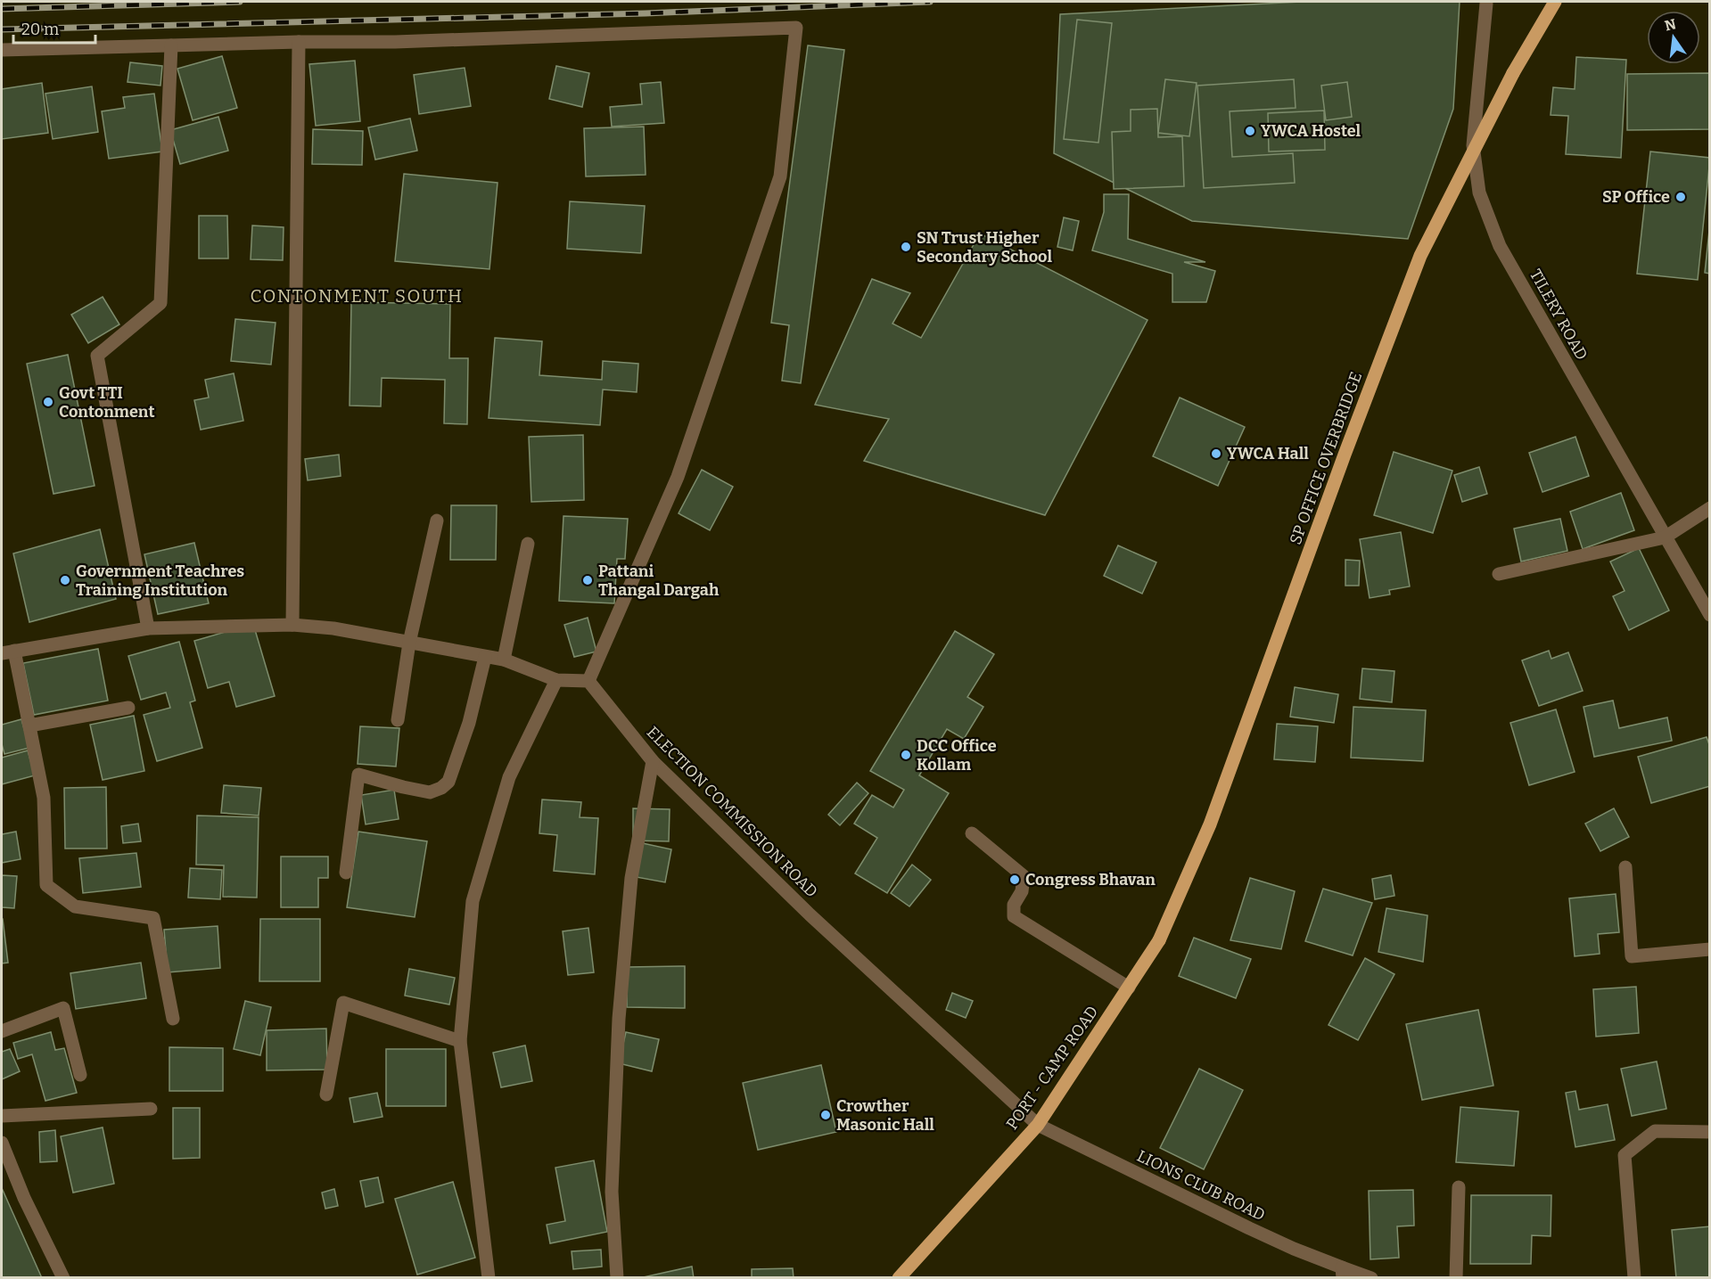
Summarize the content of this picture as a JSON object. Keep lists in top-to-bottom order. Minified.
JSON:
{"streets":{"main road":["SP OFFICE OVERBRIDGE","PORT - CAMP ROAD"],"street":["TILERY ROAD","ELECTION COMMISSION ROAD","LIONS CLUB ROAD"]},"crossings":[["SP OFFICE OVERBRIDGE","PORT - CAMP ROAD"],["ELECTION COMMISSION ROAD","PORT - CAMP ROAD"],["ELECTION COMMISSION ROAD","LIONS CLUB ROAD"],["PORT - CAMP ROAD","LIONS CLUB ROAD"]],"districts":["CONTONMENT SOUTH"],"places":["YWCA Hostel","SP Office","SN Trust Higher Secondary School","Govt TTI Contonment","YWCA Hall","Government Teachres Training Institution","Pattani Thangal Dargah","DCC Office Kollam","Congress Bhavan","Crowther Masonic Hall"],"scale_bar":"20 m","north":"top"}
